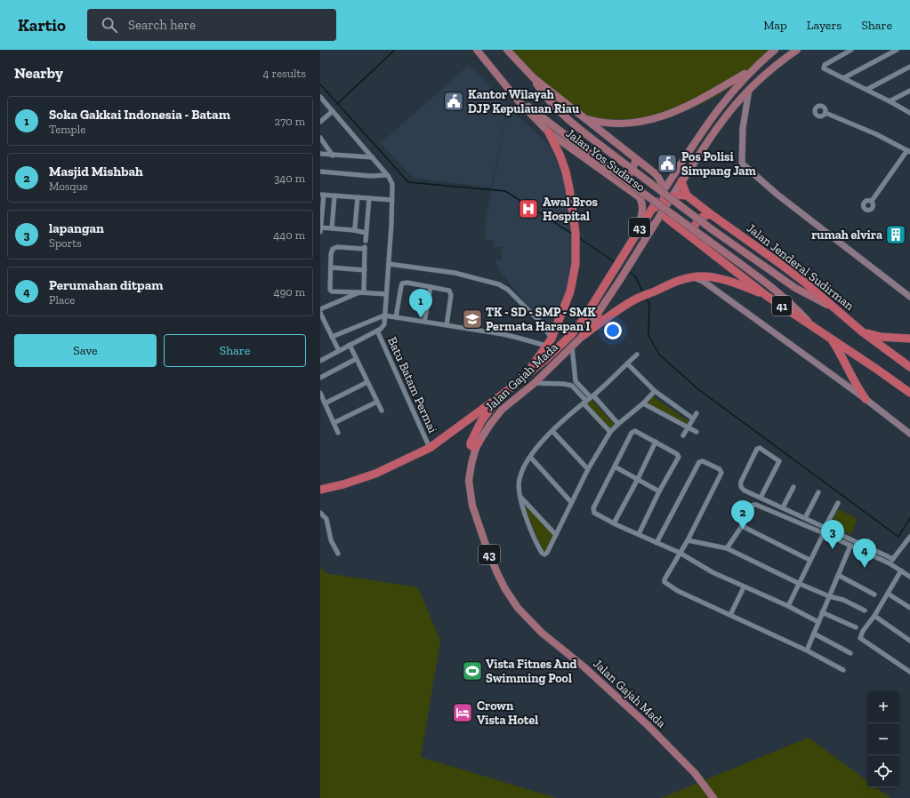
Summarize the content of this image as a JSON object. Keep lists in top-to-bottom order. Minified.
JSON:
{"streets":{"highway":["43","Jalan Jenderal Sudirman","41","Jalan Gajah Mada"],"main road":["Jalan Yos Sudarso"],"street":["Batu Batam Permai"]},"crossings":[["Jalan Yos Sudarso","41"],["Jalan Yos Sudarso","Jalan Gajah Mada"],["41","Jalan Gajah Mada"],["Jalan Gajah Mada","Batu Batam Permai"]],"places":{"public building":["Kantor Wilayah DJP Kepulauan Riau","Pos Polisi Simpang Jam"],"hospital":["Awal Bros Hospital"],"building":["rumah elvira"],"school or university":["TK - SD - SMP - SMK Permata Harapan I"],"sports":["Vista Fitnes And Swimming Pool"],"hotel":["Crown Vista Hotel"]},"page":{"header":"Kartio","search":"Search here","nav":["Map","Layers","Share"],"heading":["Nearby","4 results"],"list":[{"mark":"1","name":"Soka Gakkai Indonesia - Batam","note":"Temple","value":"270 m"},{"mark":"2","name":"Masjid Mishbah","note":"Mosque","value":"340 m"},{"mark":"3","name":"lapangan","note":"Sports","value":"440 m"},{"mark":"4","name":"Perumahan ditpam","note":"Place","value":"490 m"}],"pins":["1","2","3","4"],"buttons":["Save","Share"],"map_buttons":["+","−"]}}
